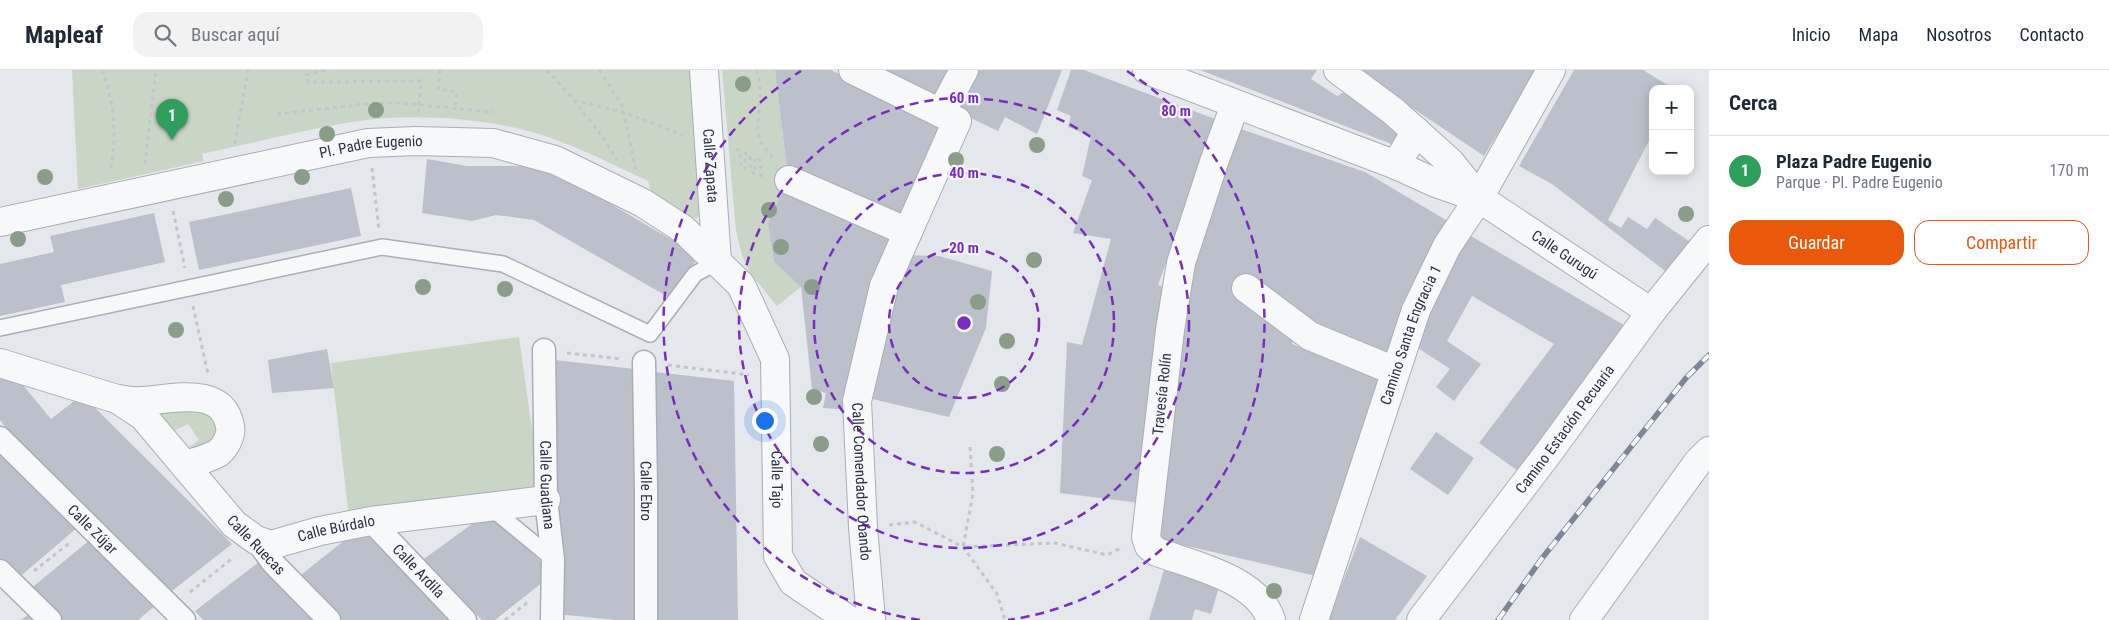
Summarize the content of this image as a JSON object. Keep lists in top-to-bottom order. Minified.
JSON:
{"streets":{"street":["Pl. Padre Eugenio","Calle Zapata","Calle Gurugú","Camino Santa Engracia 1","Travesía Rolín","Camino Estación Pecuaria","Calle Tajo","Calle Comendador Obando","Calle Guadiana","Calle Ebro","Calle Zújar","Calle Búrdalo","Calle Ruecas","Calle Ardila"]},"crossings":[["Pl. Padre Eugenio","Calle Zapata"],["Pl. Padre Eugenio","Calle Tajo"],["Calle Zapata","Calle Tajo"],["Calle Gurugú","Camino Santa Engracia 1"],["Calle Gurugú","Travesía Rolín"],["Calle Gurugú","Camino Estación Pecuaria"],["Calle Guadiana","Calle Búrdalo"],["Calle Búrdalo","Calle Ruecas"],["Calle Búrdalo","Calle Ardila"]],"page":{"header":"Mapleaf","search":"Buscar aquí","nav":["Inicio","Mapa","Nosotros","Contacto"],"heading":"Cerca","map_buttons":["+","−"],"pins":"1","list":[{"mark":"1","name":"Plaza Padre Eugenio","note":"Parque · Pl. Padre Eugenio","value":"170 m"}],"buttons":["Guardar","Compartir"]},"rings":["60 m","80 m","40 m","20 m"]}
